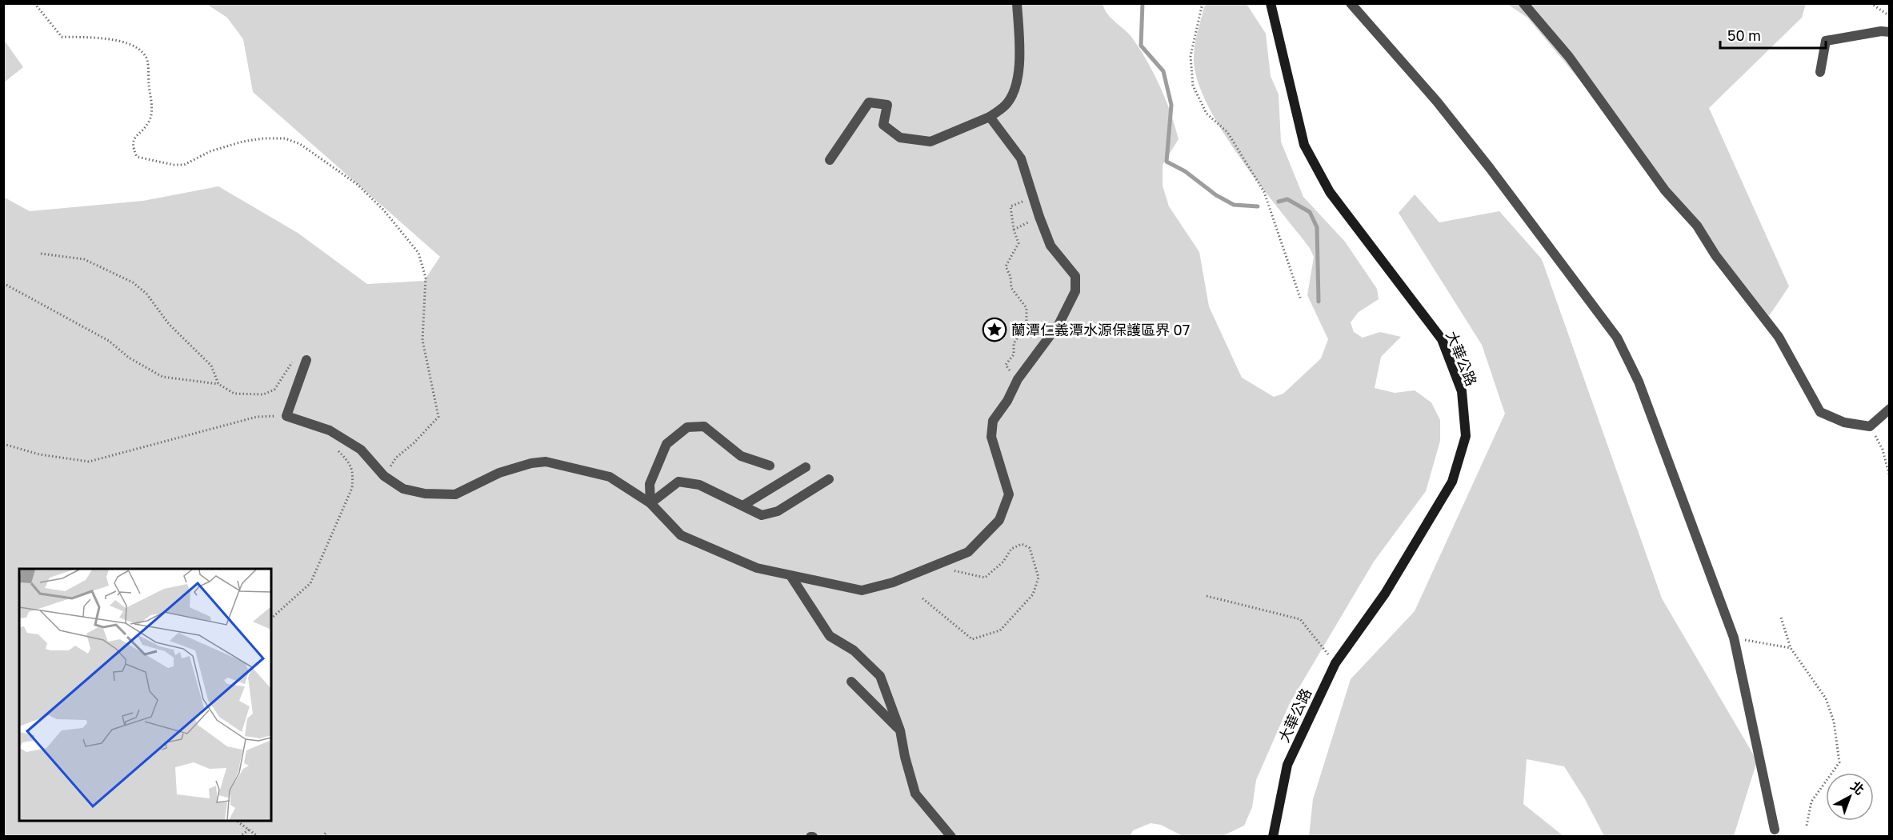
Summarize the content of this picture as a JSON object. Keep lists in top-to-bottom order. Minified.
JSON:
{"streets":{"main road":["大華公路"]},"places":{"place":["蘭潭仁義潭水源保護區界 07"]},"scale_bar":"50 m","north":"top right"}
